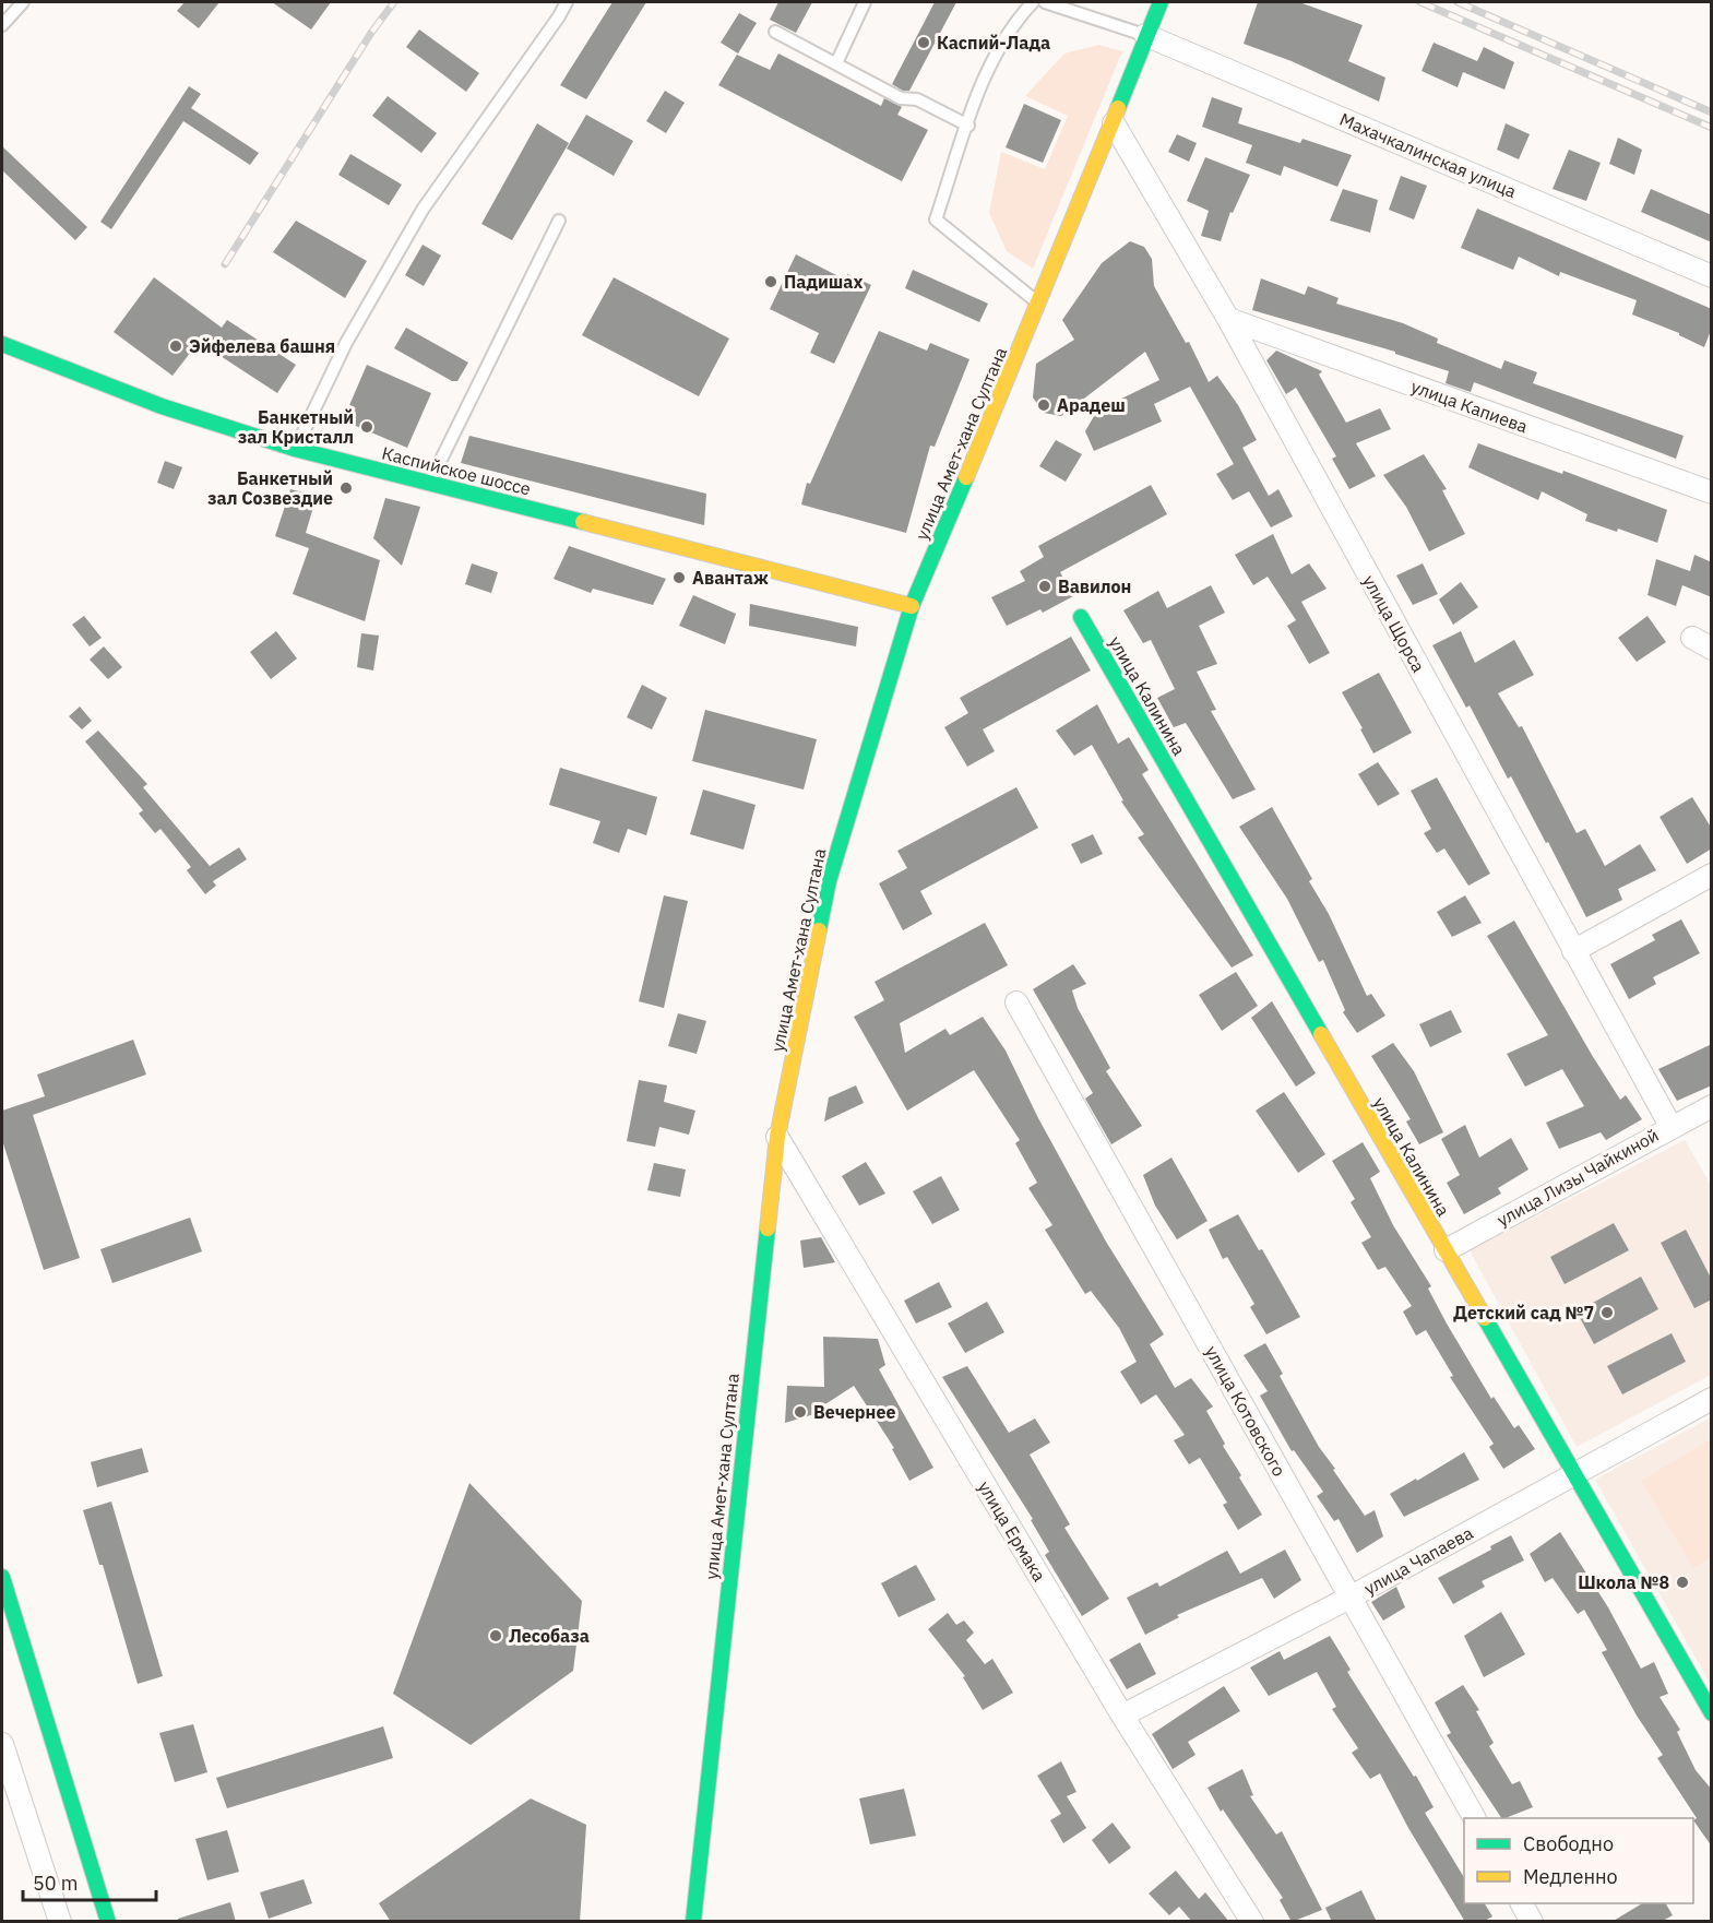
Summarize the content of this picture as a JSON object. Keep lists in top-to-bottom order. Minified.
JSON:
{"streets":{"main road":["улица Амет-хана Султана","Каспийское шоссе","улица Калинина"],"street":["Махачкалинская улица","улица Капиева","улица Щорса","улица Лизы Чайкиной","улица Котовского","улица Ермака","улица Чапаева"]},"crossings":[["Махачкалинская улица","улица Амет-хана Султана"],["улица Капиева","улица Щорса"],["улица Амет-хана Султана","Каспийское шоссе"],["улица Амет-хана Султана","улица Щорса"],["улица Амет-хана Султана","улица Ермака"],["улица Щорса","улица Лизы Чайкиной"],["улица Калинина","улица Лизы Чайкиной"],["улица Калинина","улица Чапаева"],["улица Котовского","улица Чапаева"],["улица Ермака","улица Чапаева"]],"places":["Каспий-Лада","Падишах","Эйфелева башня","Арадеш","Банкетный зал Кристалл","Банкетный зал Созвездие","Авантаж","Вавилон","Детский сад №7","Вечернее","Школа №8","Лесобаза"],"legend":["Свободно","Медленно"],"scale_bar":"50 m"}
